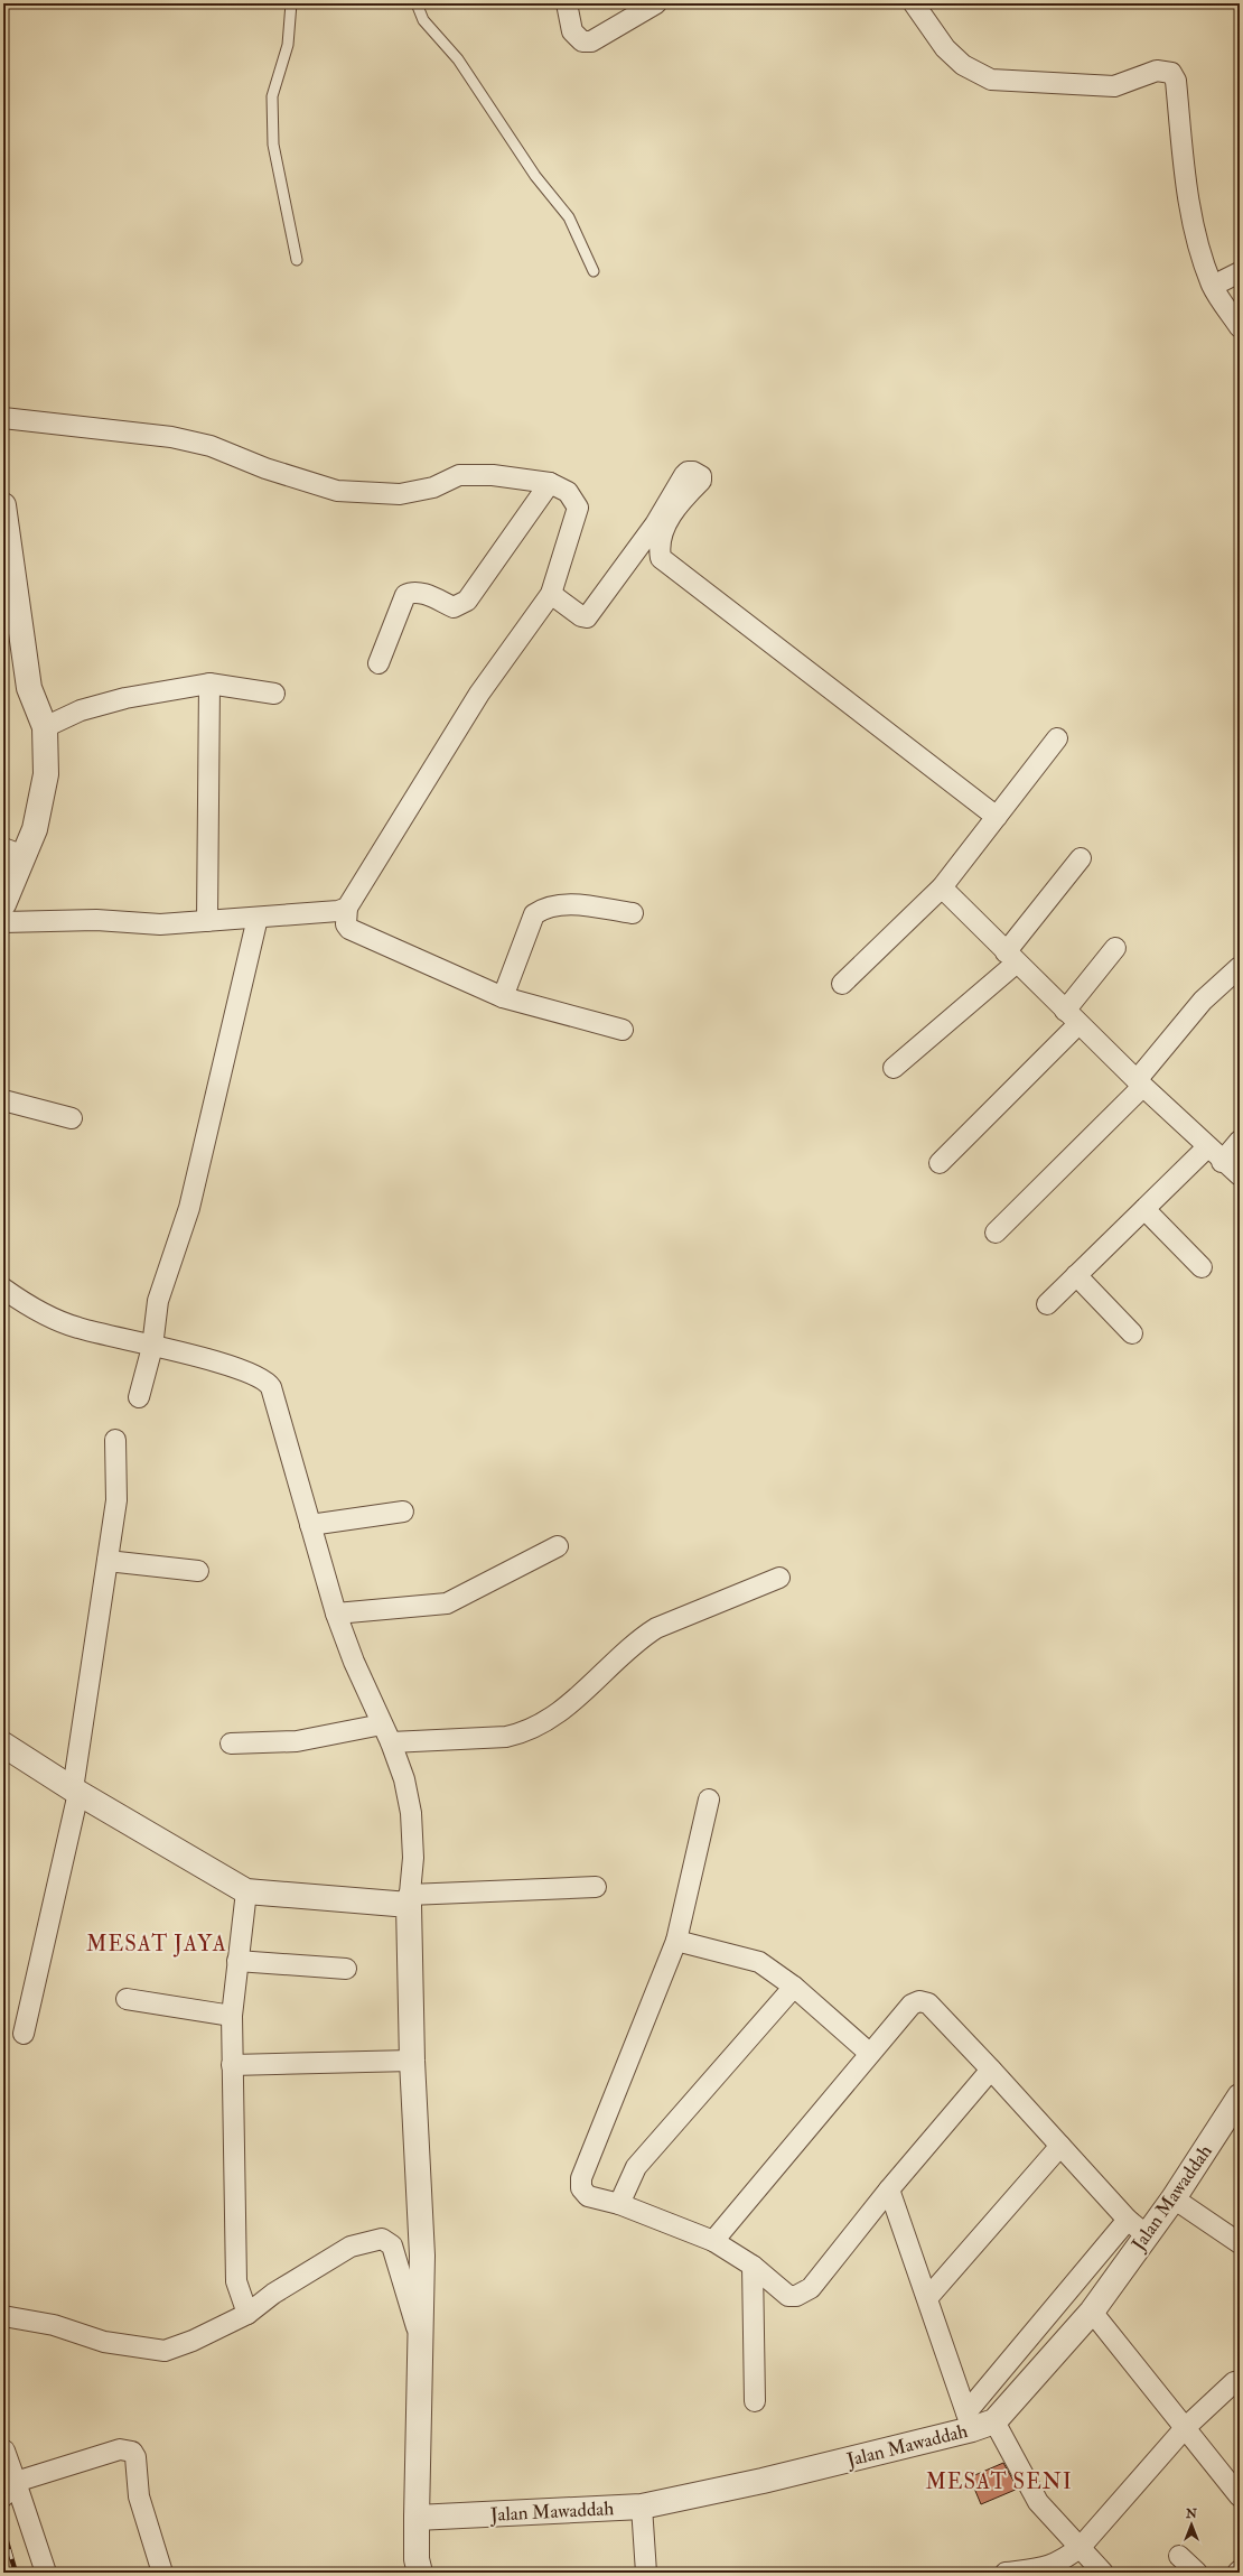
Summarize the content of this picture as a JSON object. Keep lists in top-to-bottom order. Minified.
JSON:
{"streets":{"street":["Jalan Mawaddah"]},"districts":["MESAT JAYA","MESAT SENI"],"north":"top"}
